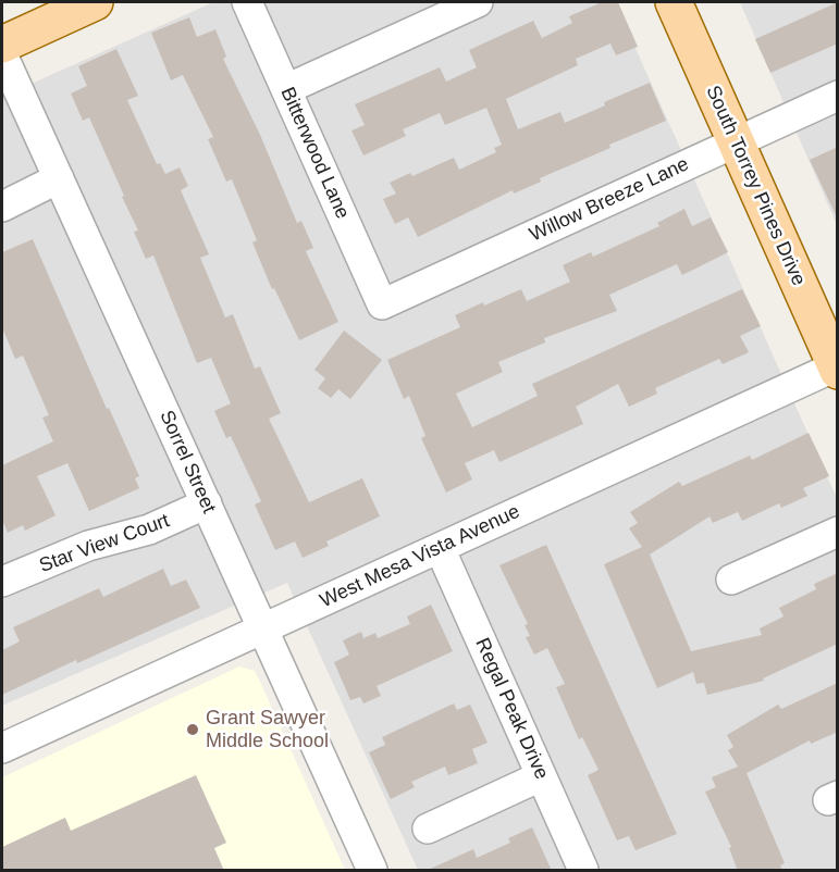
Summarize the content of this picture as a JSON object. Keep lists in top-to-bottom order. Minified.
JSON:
{"streets":{"main road":["South Torrey Pines Drive"],"street":["Bitterwood Lane","Willow Breeze Lane","Sorrel Street","Star View Court","West Mesa Vista Avenue","Regal Peak Drive"]},"crossings":[["Bitterwood Lane","Willow Breeze Lane"],["South Torrey Pines Drive","Willow Breeze Lane"],["South Torrey Pines Drive","West Mesa Vista Avenue"],["Sorrel Street","Star View Court"],["Sorrel Street","West Mesa Vista Avenue"],["West Mesa Vista Avenue","Regal Peak Drive"]],"places":["Grant Sawyer Middle School"]}
